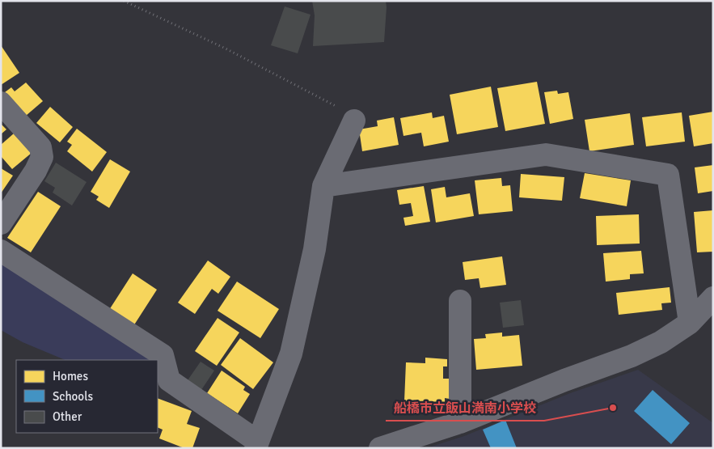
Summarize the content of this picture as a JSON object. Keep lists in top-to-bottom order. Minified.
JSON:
{"places":["船橋市立飯山満南小学校"],"legend":["Homes","Schools","Other"]}
